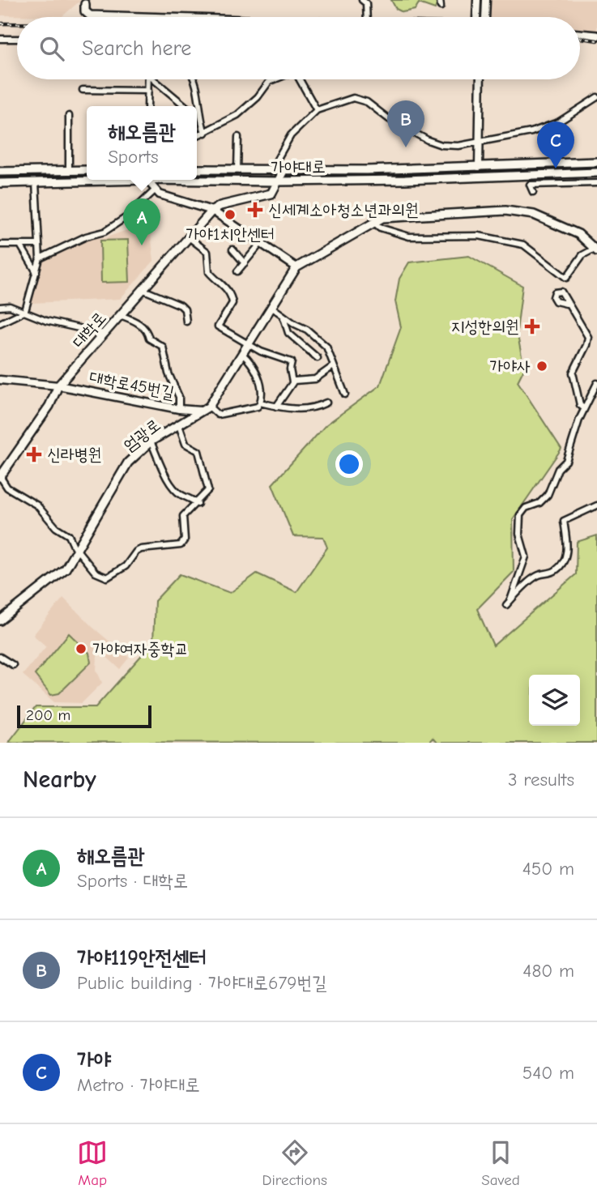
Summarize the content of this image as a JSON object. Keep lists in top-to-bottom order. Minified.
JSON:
{"streets":{"main road":["가야대로","대학로","엄광로"],"street":["대학로45번길"]},"crossings":[["가야대로","대학로"],["대학로","대학로45번길"],["대학로45번길","엄광로"]],"places":{"health":["신세계소아청소년과의원","지성한의원","신라병원"],"other":["가야1치안센터","가야사","가야여자중학교"]},"scale_bar":"200 m","page":{"search":"Search here","pins":["B","C","A"],"popup":["해오름관","Sports"],"scale":"200 m","heading":["Nearby","3 results"],"list":[{"mark":"A","name":"해오름관","note":"Sports · 대학로","value":"450 m"},{"mark":"B","name":"가야119안전센터","note":"Public building · 가야대로679번길","value":"480 m"},{"mark":"C","name":"가야","note":"Metro · 가야대로","value":"540 m"}],"nav":["Map","Directions","Saved"]}}
